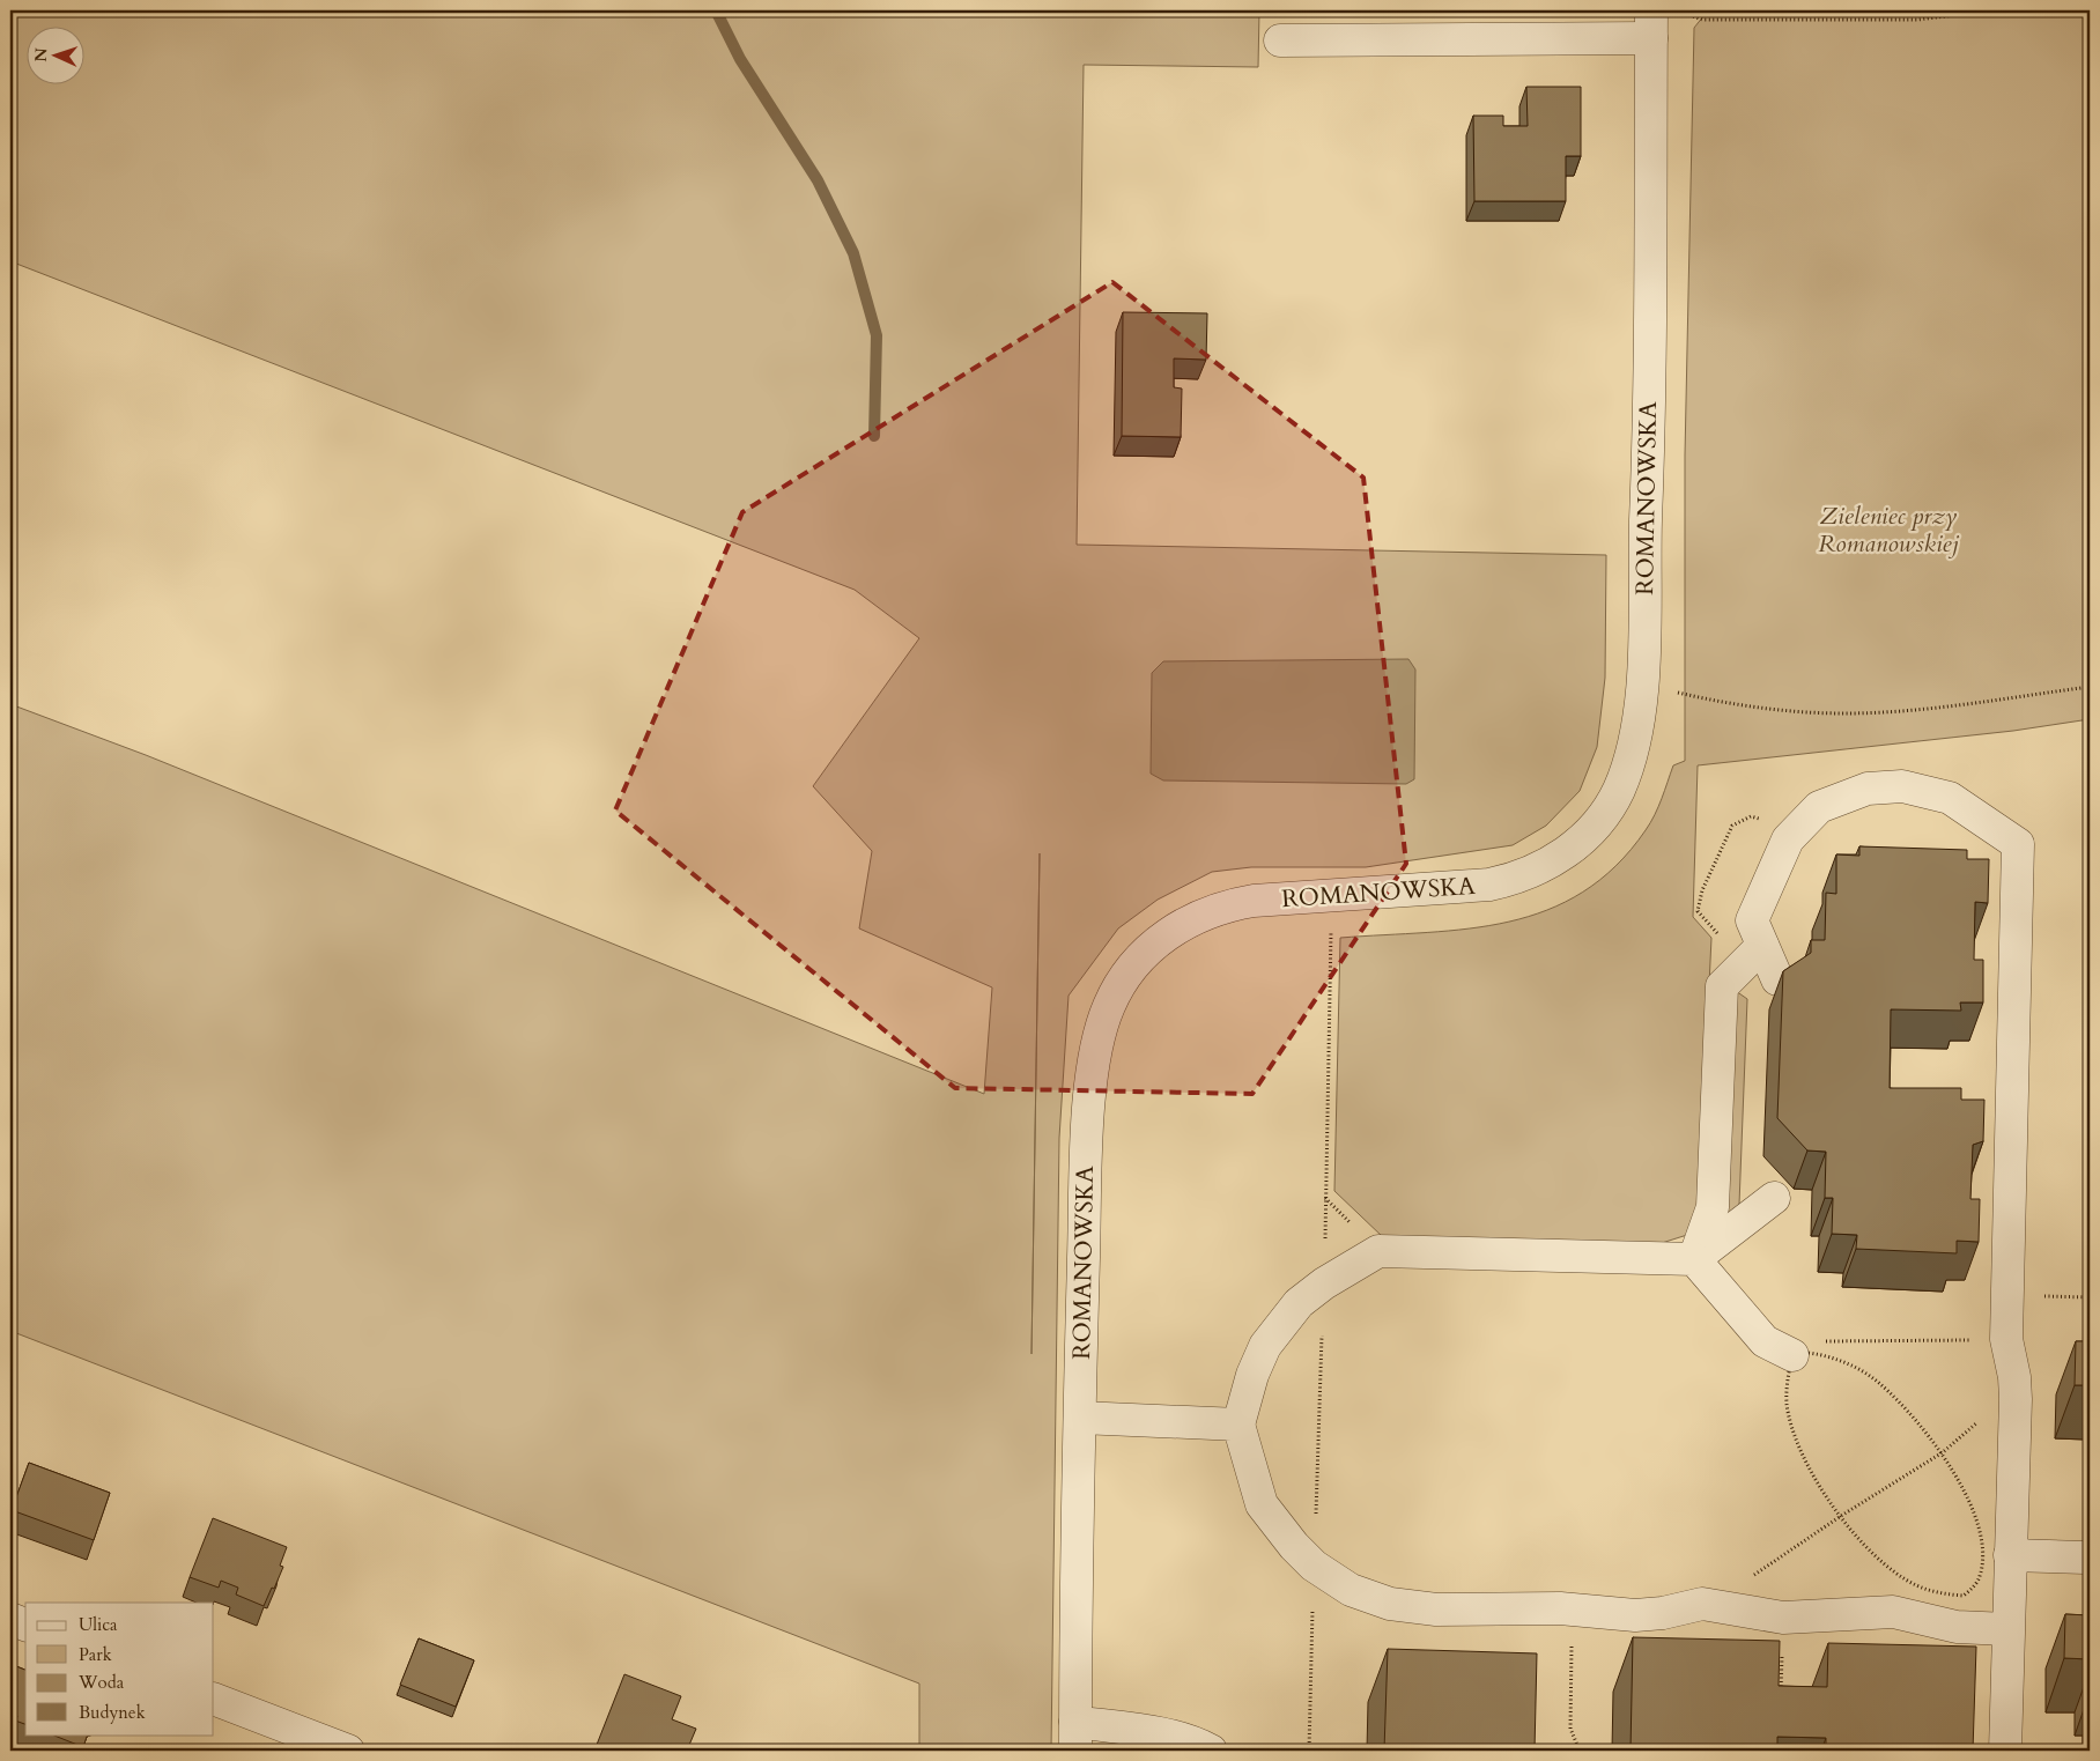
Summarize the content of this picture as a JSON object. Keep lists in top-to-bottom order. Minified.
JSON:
{"streets":{"street":["ROMANOWSKA"]},"parks":["Zieleniec przy Romanowskiej"],"legend":["Ulica","Park","Woda","Budynek"],"north":"left"}
